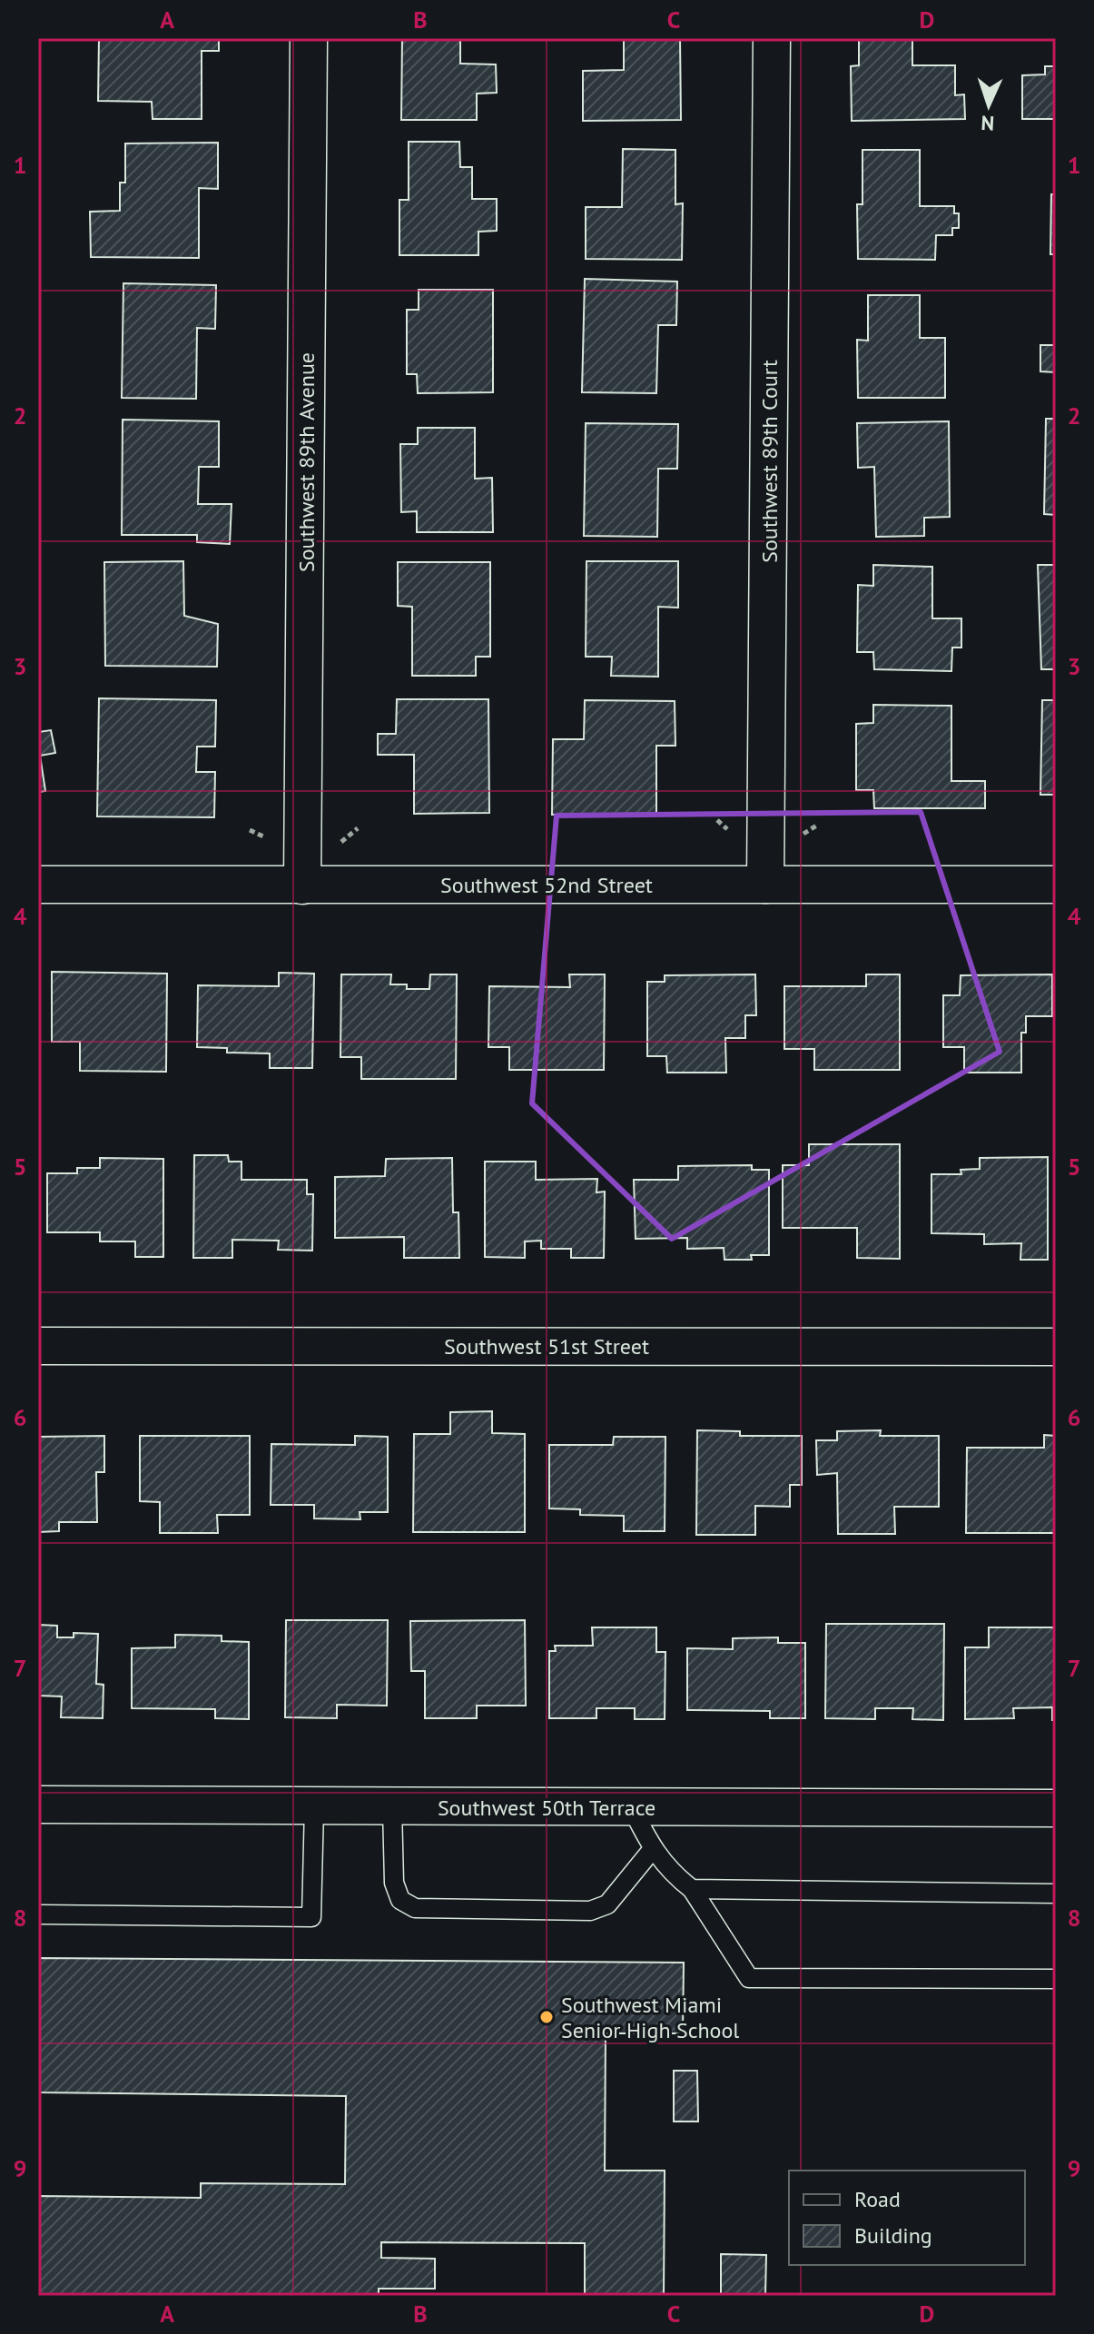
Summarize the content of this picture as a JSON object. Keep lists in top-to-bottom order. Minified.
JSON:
{"streets":{"street":["Southwest 89th Court","Southwest 89th Avenue","Southwest 52nd Street","Southwest 51st Street","Southwest 50th Terrace"]},"crossings":[["Southwest 89th Court","Southwest 52nd Street"],["Southwest 89th Avenue","Southwest 52nd Street"]],"places":["Southwest Miami Senior High School"],"legend":["Road","Building"],"north":"bottom","grid":{"columns":["A","B","C","D"],"rows":["1","2","3","4","5","6","7","8","9"]}}
